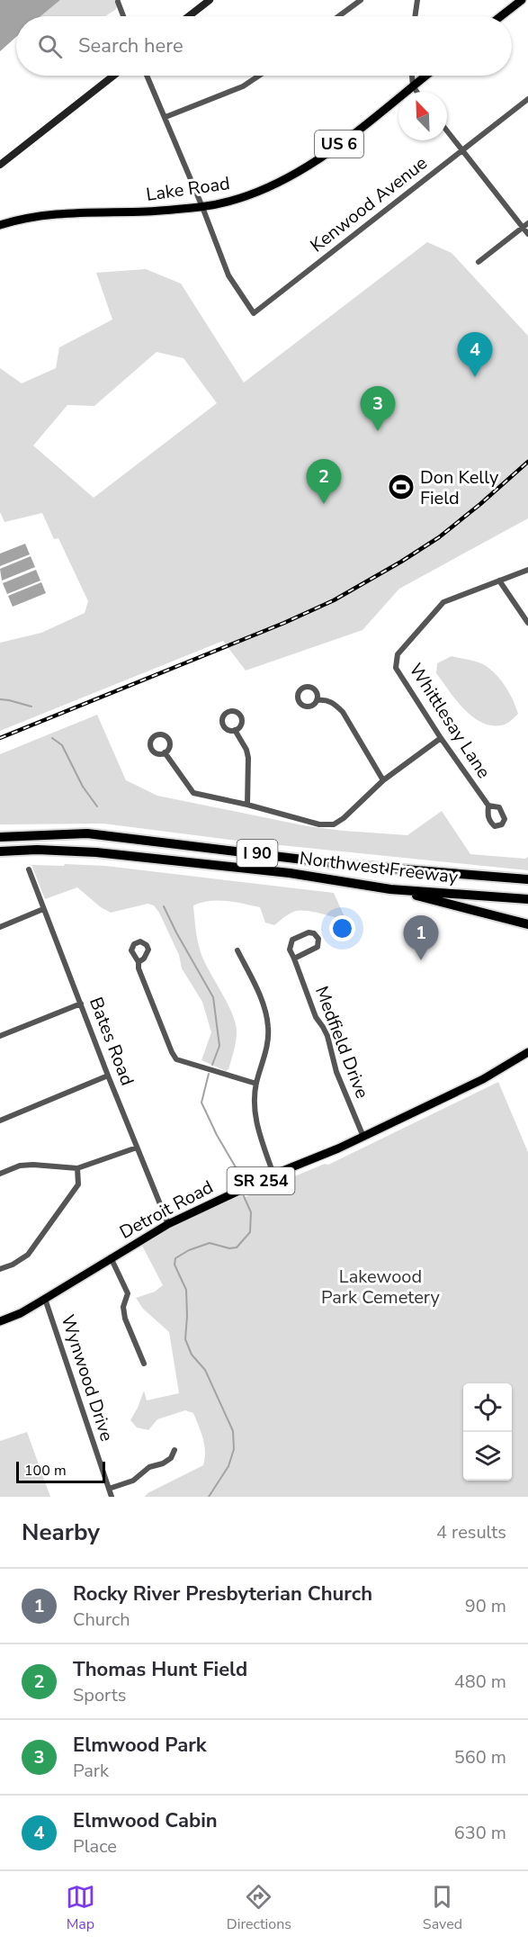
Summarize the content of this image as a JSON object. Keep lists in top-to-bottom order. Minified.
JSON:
{"streets":{"highway":["I 90","Northwest Freeway"],"main road":["US 6","Lake Road","SR 254","Detroit Road"],"street":["Kenwood Avenue","Whittlesay Lane","Bates Road","Medfield Drive","Wynwood Drive"]},"crossings":[["Lake Road","Kenwood Avenue"],["Bates Road","Detroit Road"],["Medfield Drive","Detroit Road"],["Detroit Road","Wynwood Drive"]],"parks":["Lakewood Park Cemetery"],"places":{"sports":["Don Kelly Field"]},"scale_bar":"100 m","north":"top left","page":{"search":"Search here","pins":["4","3","2","1"],"scale":"100 m","heading":["Nearby","4 results"],"list":[{"mark":"1","name":"Rocky River Presbyterian Church","note":"Church","value":"90 m"},{"mark":"2","name":"Thomas Hunt Field","note":"Sports","value":"480 m"},{"mark":"3","name":"Elmwood Park","note":"Park","value":"560 m"},{"mark":"4","name":"Elmwood Cabin","note":"Place","value":"630 m"}],"nav":["Map","Directions","Saved"]}}
